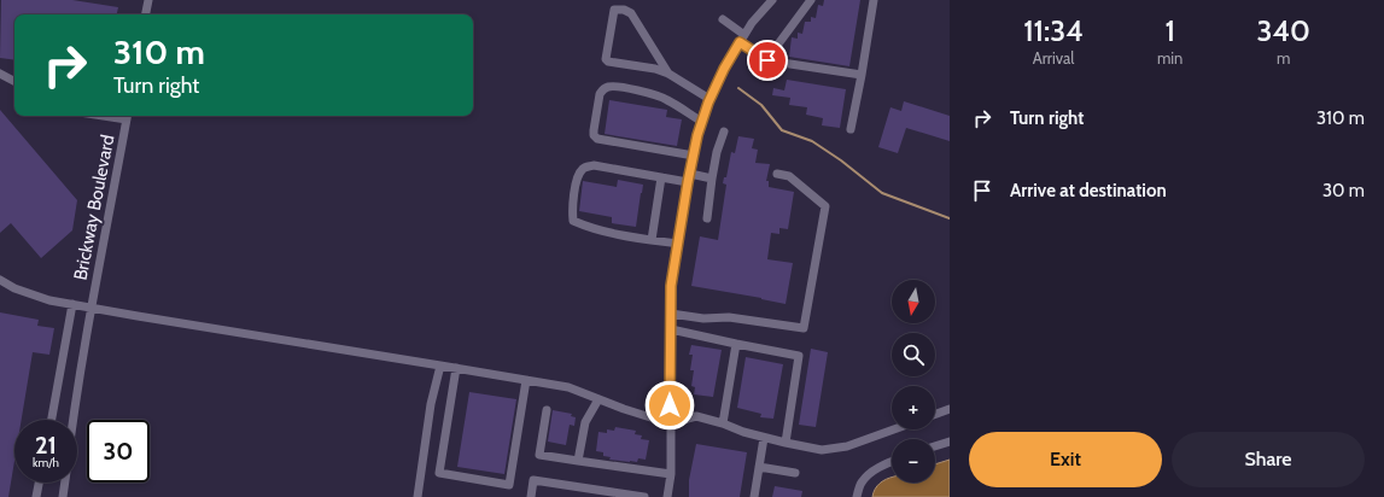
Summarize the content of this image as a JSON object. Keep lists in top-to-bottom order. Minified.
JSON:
{"streets":{"street":["Brickway Boulevard"]},"north":"bottom","page":{"eta":["11:34","Arrival","1","min","340","m"],"turn":["310 m","Turn right"],"list":[{"name":"Turn right","value":"310 m"},{"name":"Arrive at destination","value":"30 m"}],"map_buttons":["+","−"],"speed":"21 km/h","limit":"30","buttons":["Exit","Share"]}}
